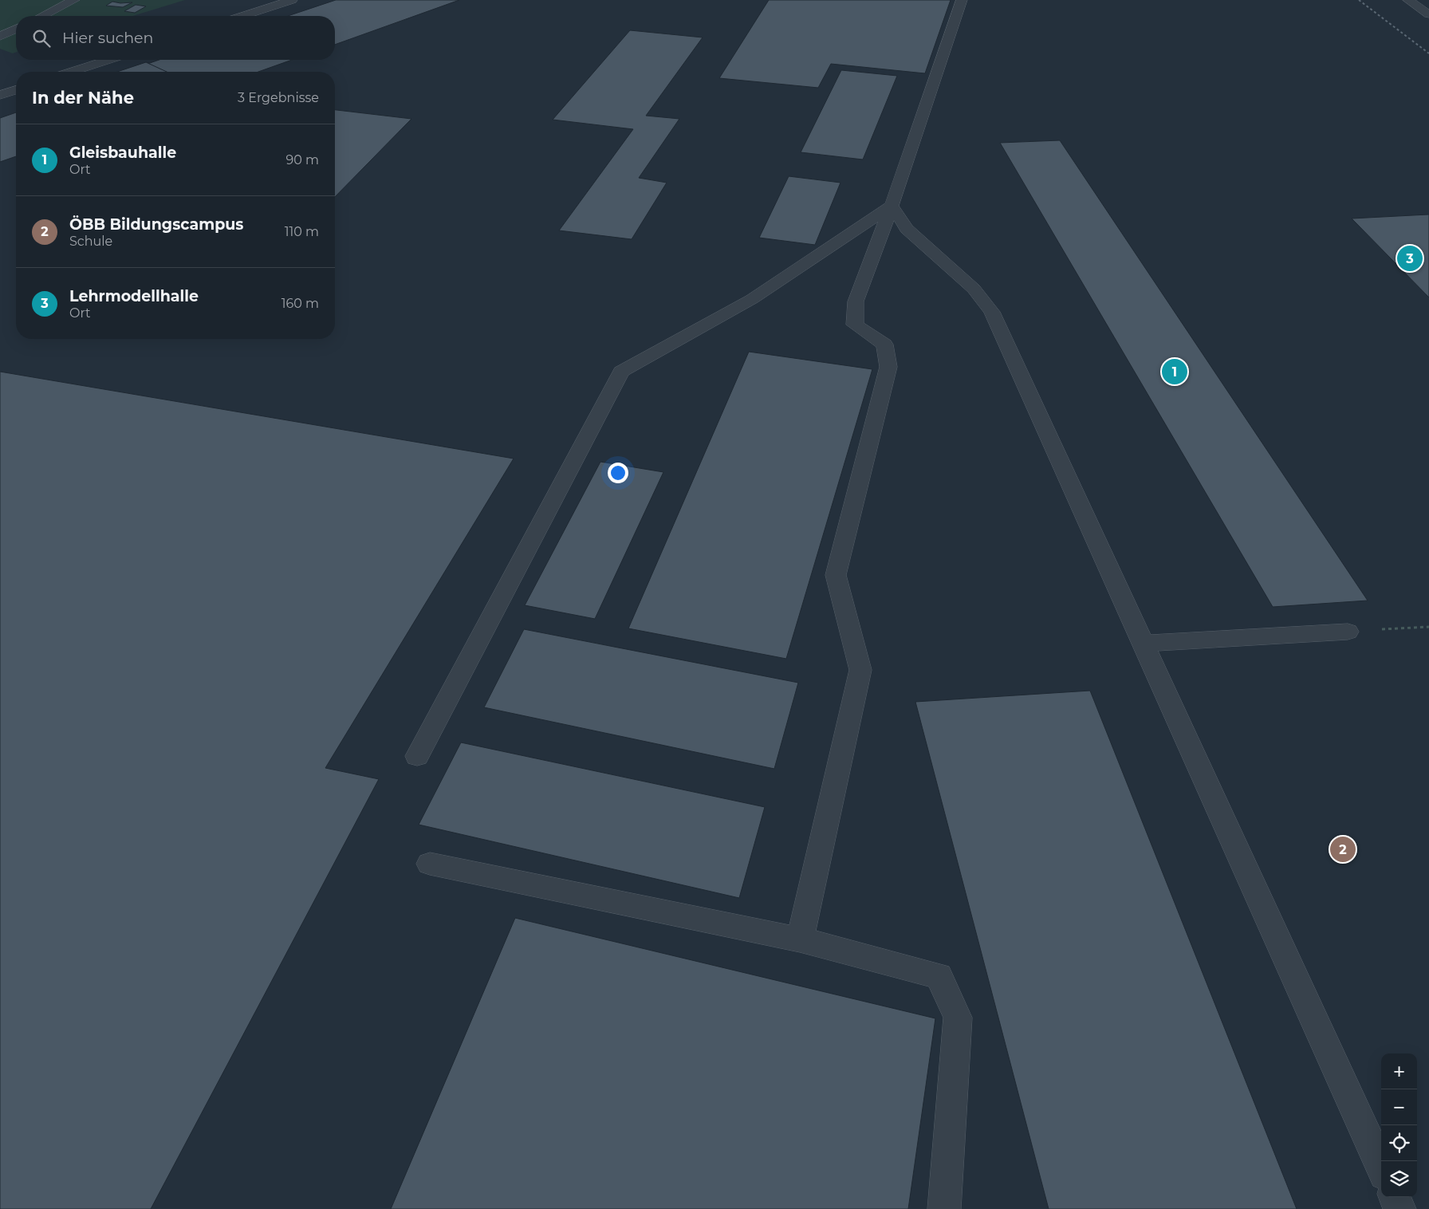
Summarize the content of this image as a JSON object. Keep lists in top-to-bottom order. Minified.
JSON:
{"page":{"search":"Hier suchen","heading":["In der Nähe","3 Ergebnisse"],"list":[{"mark":"1","name":"Gleisbauhalle","note":"Ort","value":"90 m"},{"mark":"2","name":"ÖBB Bildungscampus","note":"Schule","value":"110 m"},{"mark":"3","name":"Lehrmodellhalle","note":"Ort","value":"160 m"}],"pins":["3","1","2"],"map_buttons":["+","−"]}}
